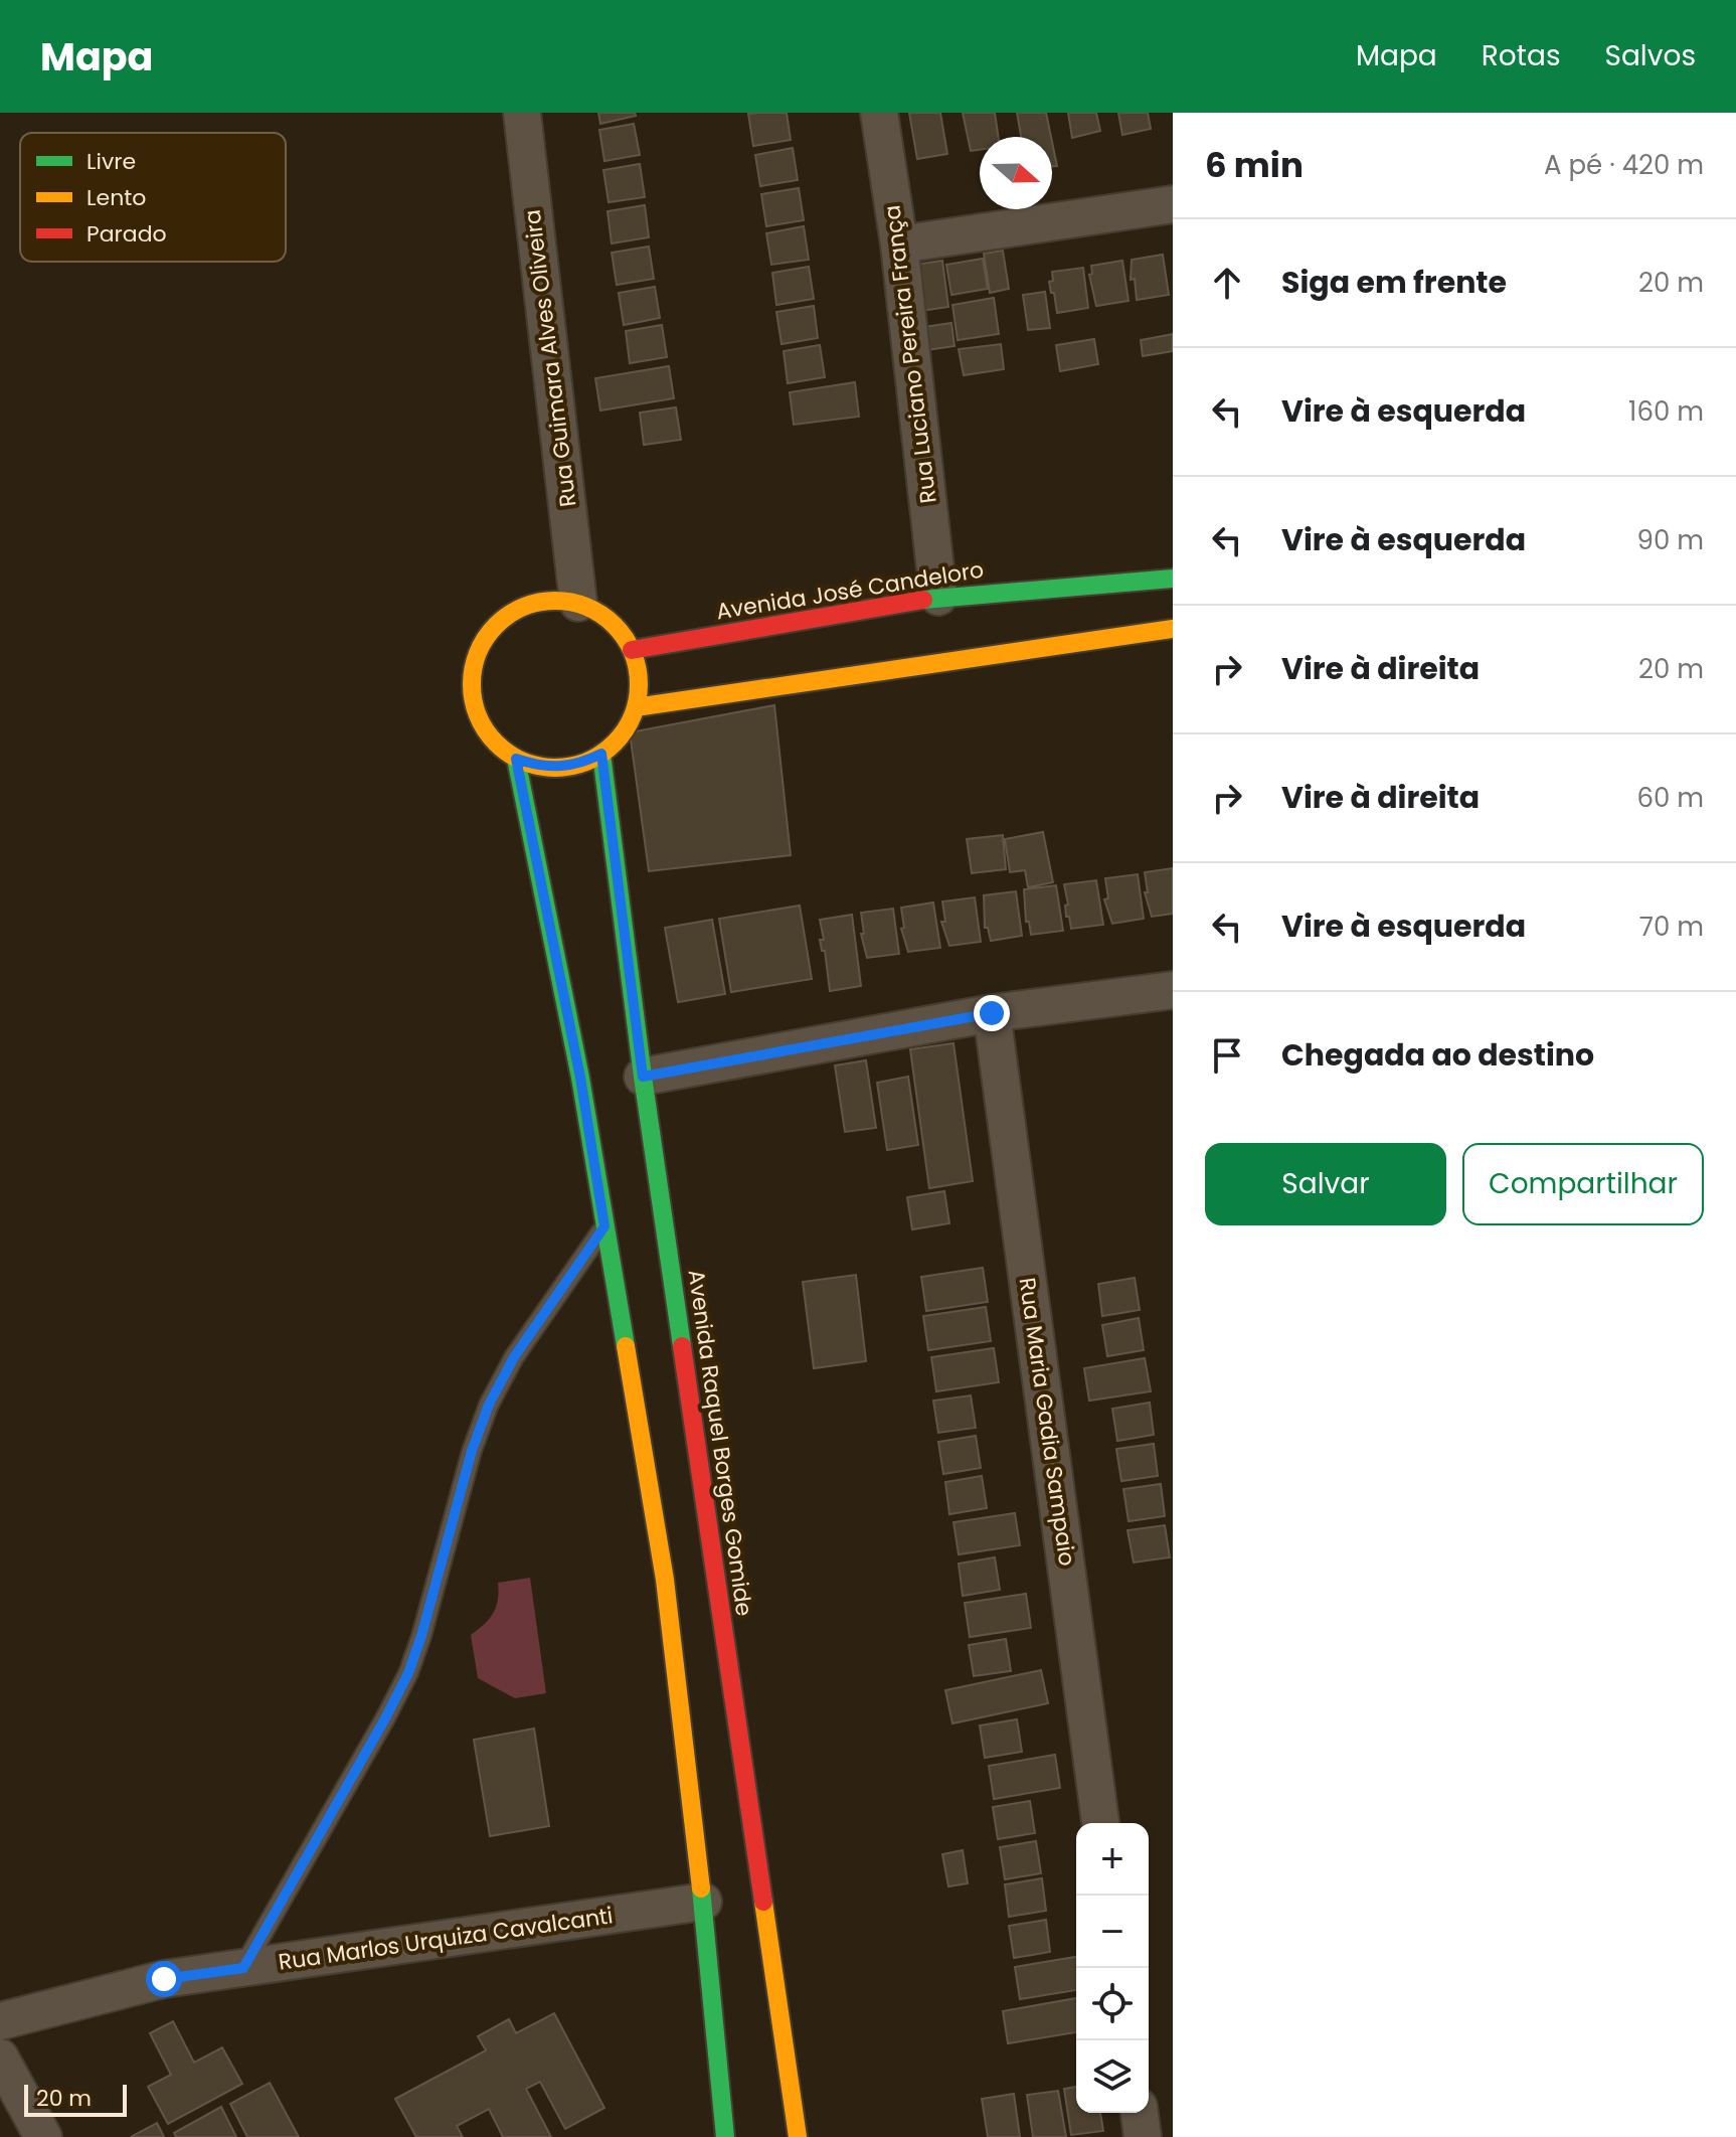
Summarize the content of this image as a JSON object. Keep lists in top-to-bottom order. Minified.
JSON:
{"streets":{"street":["Rua Luciano Pereira França","Rua Guimara Alves Oliveira","Avenida José Candeloro","Rua Maria Gadia Sampaio","Avenida Raquel Borges Gomide","Rua Marlos Urquiza Cavalcanti"]},"crossings":[["Rua Luciano Pereira França","Avenida José Candeloro"],["Rua Guimara Alves Oliveira","Avenida José Candeloro"],["Rua Guimara Alves Oliveira","Avenida Raquel Borges Gomide"],["Avenida José Candeloro","Avenida Raquel Borges Gomide"]],"legend":["Livre","Lento","Parado"],"scale_bar":"20 m","north":"right","page":{"header":"Mapa","nav":["Mapa","Rotas","Salvos"],"heading":["6 min","A pé · 420 m"],"list":[["Siga em frente","20 m"],["Vire à esquerda","160 m"],["Vire à esquerda","90 m"],["Vire à direita","20 m"],["Vire à direita","60 m"],["Vire à esquerda","70 m"],"Chegada ao destino"],"buttons":["Salvar","Compartilhar"],"map_buttons":["+","−"],"scale":"20 m"}}
